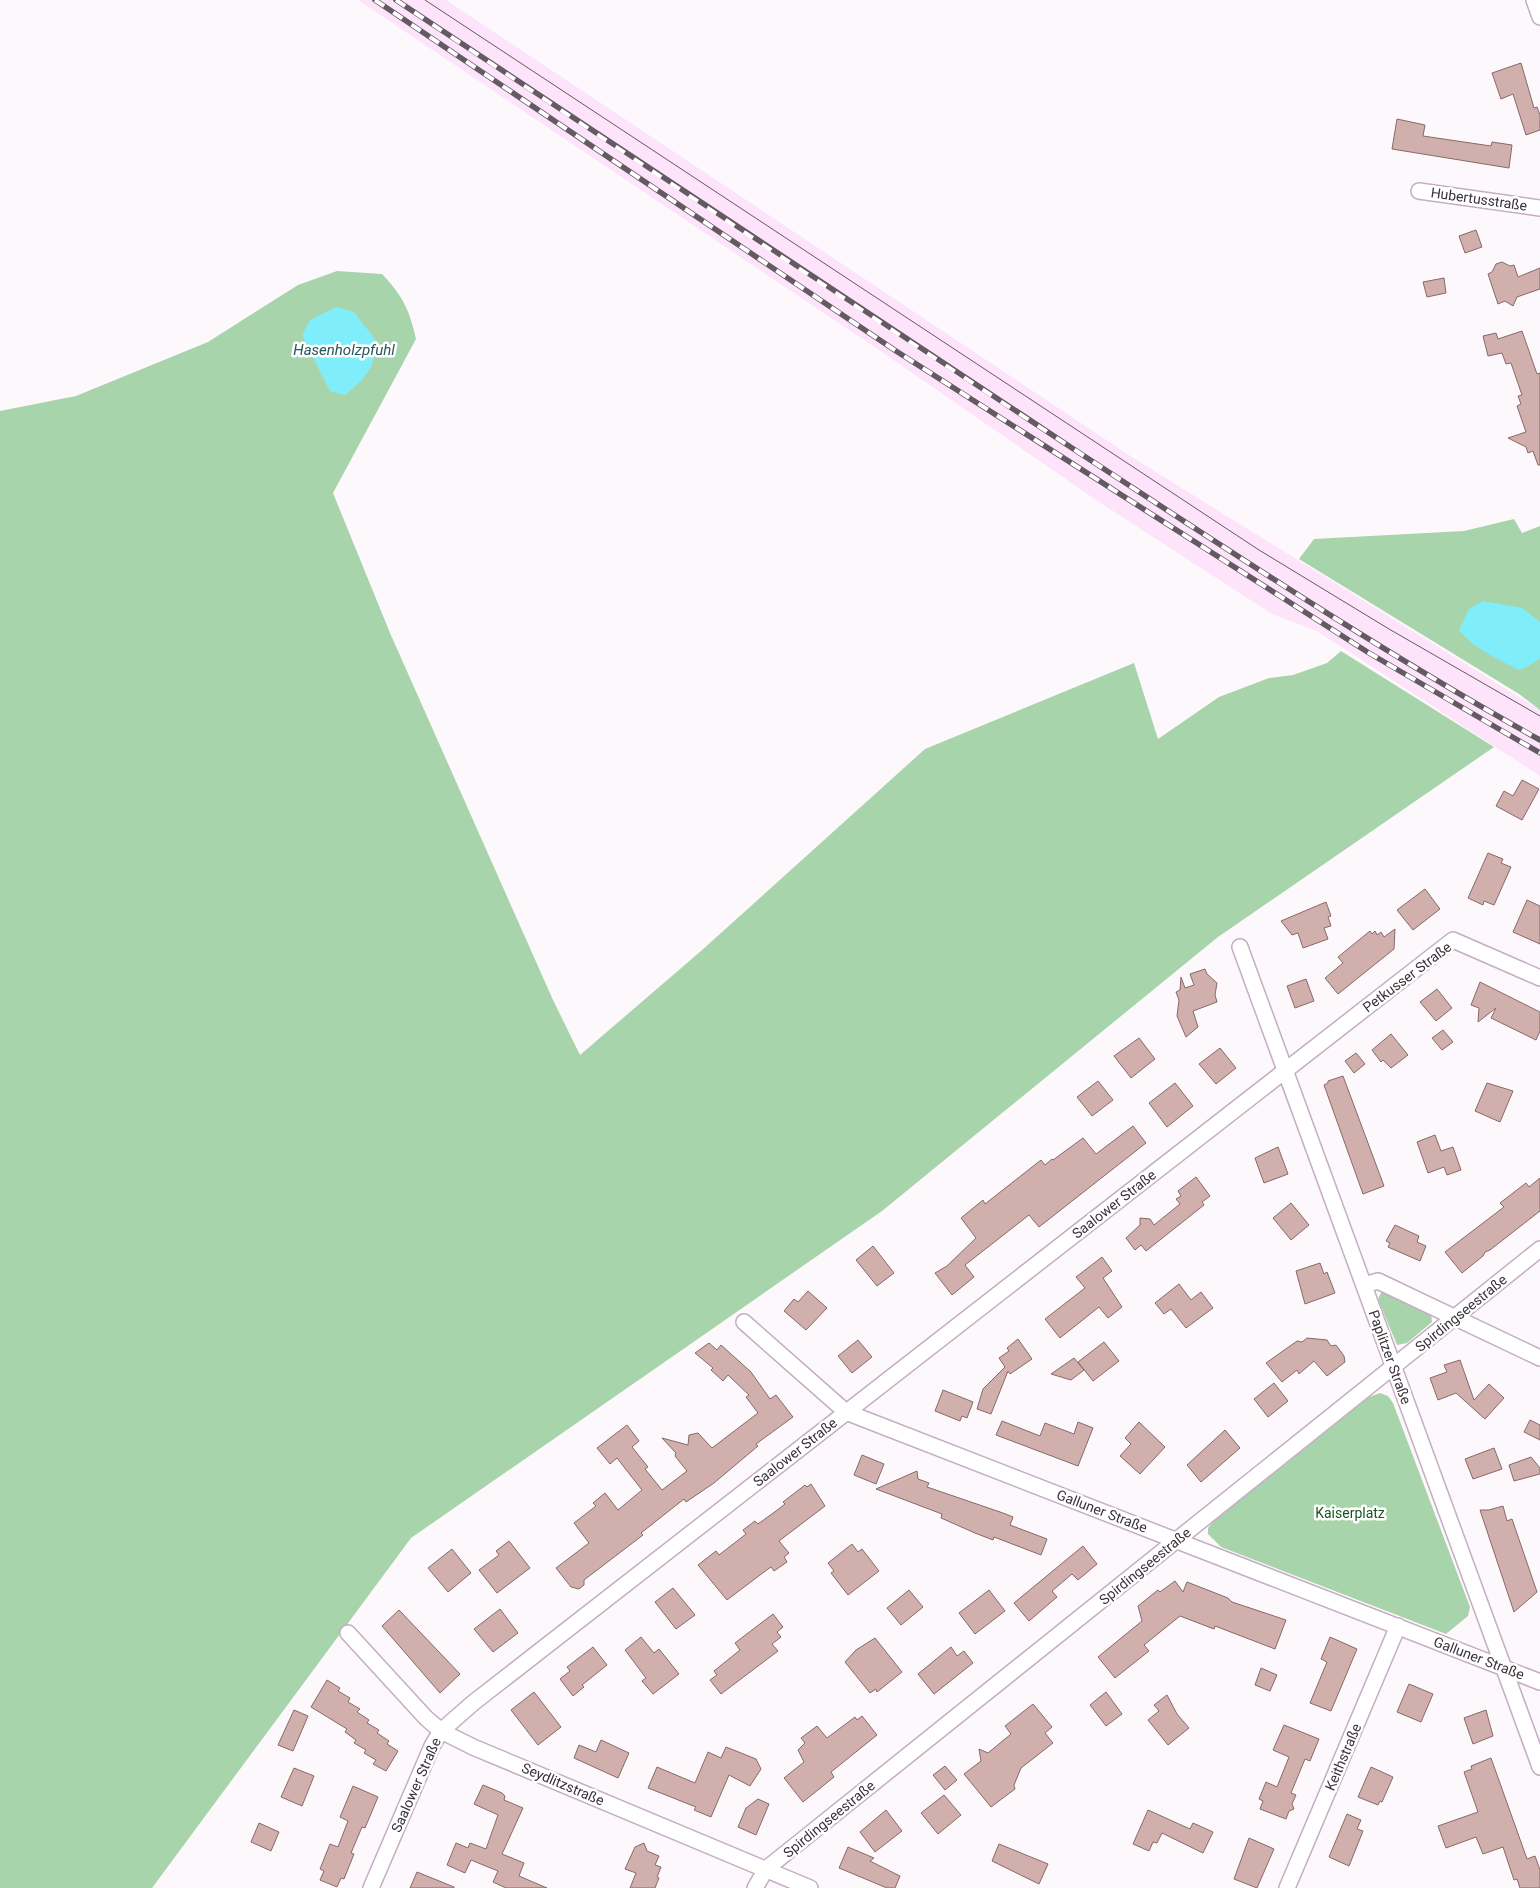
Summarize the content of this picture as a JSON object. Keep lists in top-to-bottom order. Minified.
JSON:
{"streets":{"street":["Hubertusstraße","Petkusser Straße","Saalower Straße","Spirdingseestraße","Paplitzer Straße","Galluner Straße","Keithstraße","Seydlitzstraße"]},"crossings":[["Petkusser Straße","Saalower Straße"],["Petkusser Straße","Paplitzer Straße"],["Saalower Straße","Paplitzer Straße"],["Saalower Straße","Galluner Straße"],["Saalower Straße","Seydlitzstraße"],["Spirdingseestraße","Paplitzer Straße"],["Spirdingseestraße","Galluner Straße"],["Spirdingseestraße","Seydlitzstraße"],["Paplitzer Straße","Galluner Straße"],["Galluner Straße","Keithstraße"]],"water":["Hasenholzpfuhl"],"parks":["Kaiserplatz"]}
